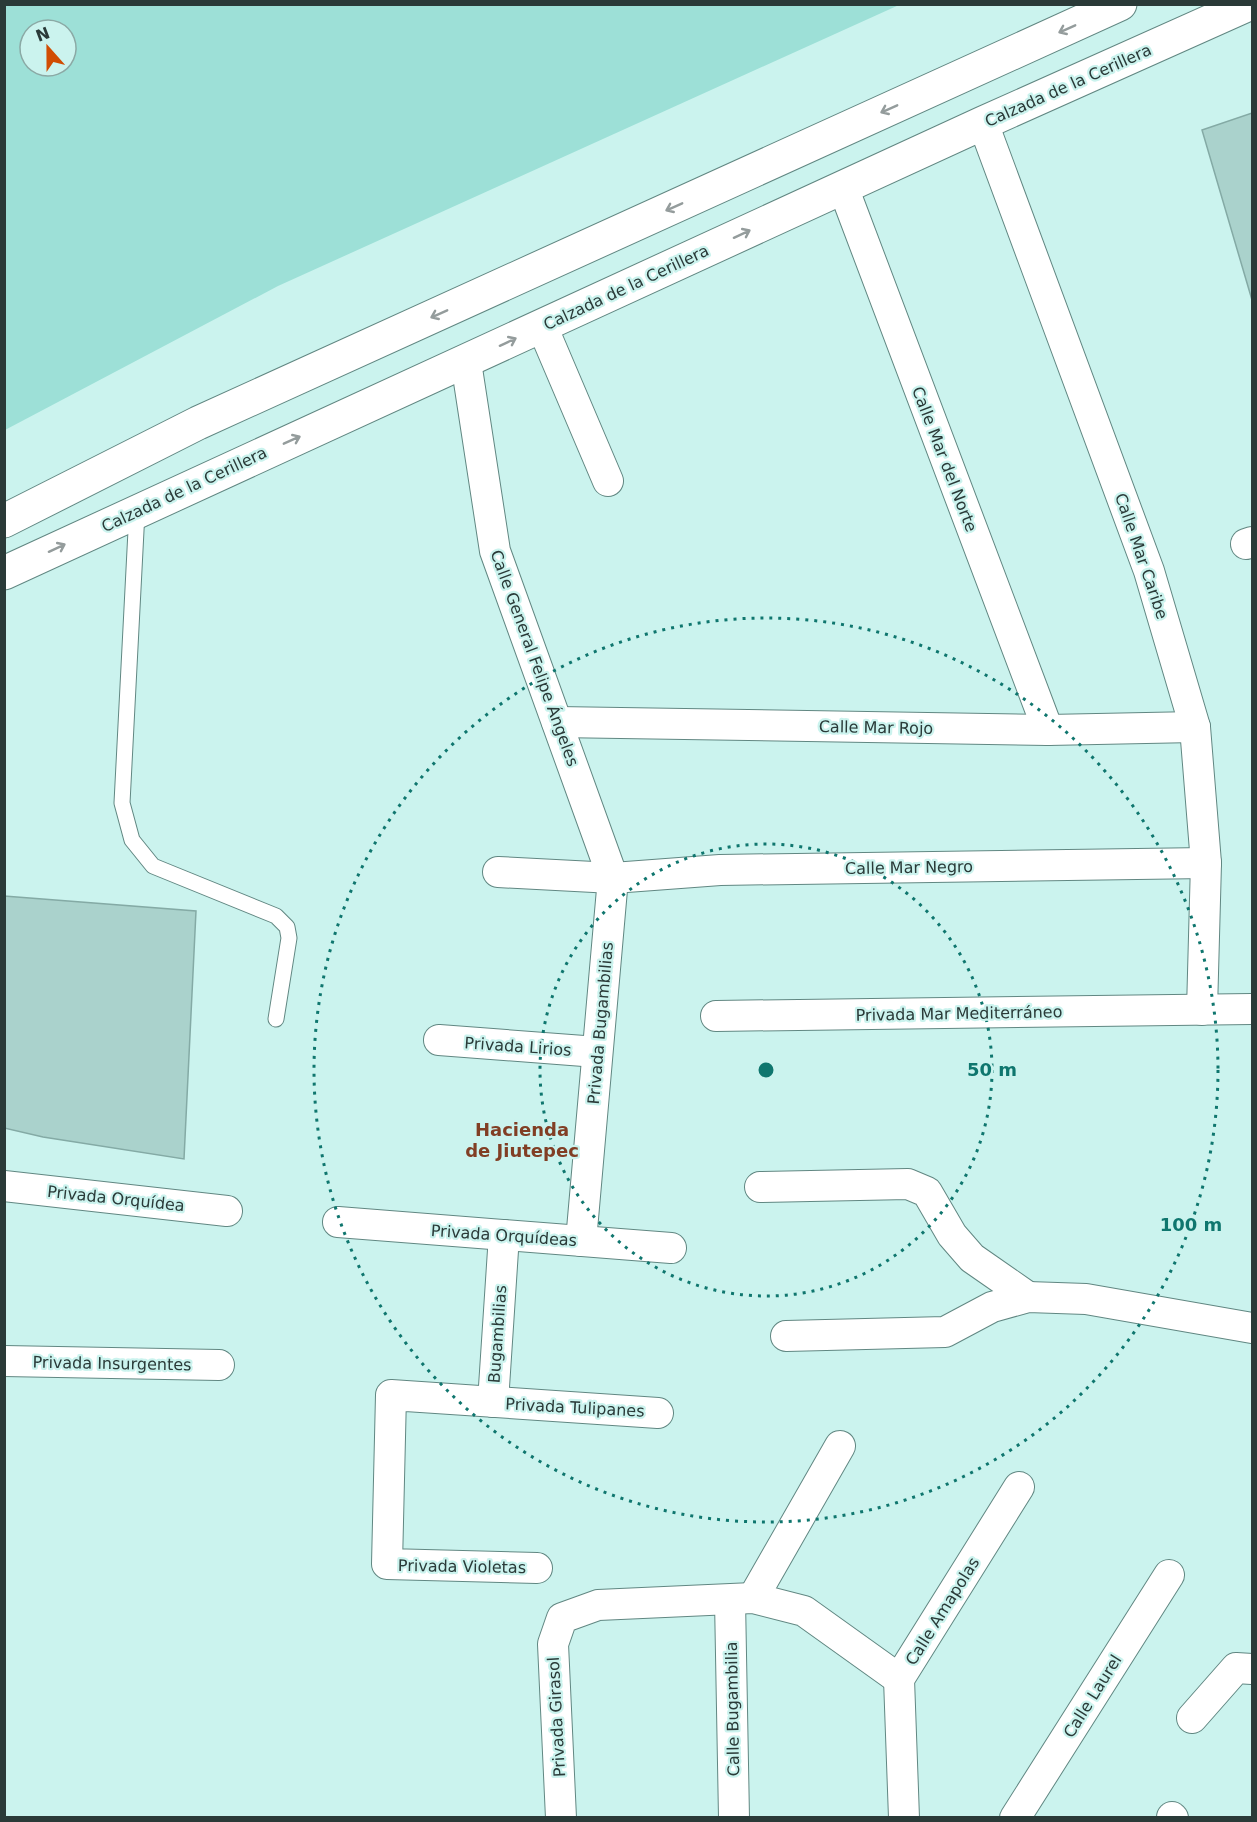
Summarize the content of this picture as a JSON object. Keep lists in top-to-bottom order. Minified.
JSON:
{"streets":{"street":["Calzada de la Cerillera","Calle Mar del Norte","Calle Mar Caribe","Calle General Felipe Ángeles","Calle Mar Rojo","Calle Mar Negro","Privada Mar Mediterráneo","Privada Bugambilias","Privada Lirios","Privada Orquídea","Privada Orquídeas","Bugambilias","Privada Insurgentes","Privada Tulipanes","Privada Violetas","Calle Amapolas","Calle Laurel","Calle Bugambilia","Privada Girasol"]},"crossings":[["Calzada de la Cerillera","Calle Mar del Norte"],["Calzada de la Cerillera","Calle Mar Caribe"],["Calzada de la Cerillera","Calle General Felipe Ángeles"],["Calle Mar del Norte","Calle Mar Rojo"],["Calle Mar Caribe","Calle Mar Rojo"],["Calle Mar Caribe","Calle Mar Negro"],["Calle Mar Caribe","Privada Mar Mediterráneo"],["Calle General Felipe Ángeles","Calle Mar Rojo"],["Calle General Felipe Ángeles","Calle Mar Negro"],["Calle General Felipe Ángeles","Privada Bugambilias"],["Calle Mar Negro","Privada Bugambilias"],["Privada Bugambilias","Privada Lirios"],["Privada Bugambilias","Privada Orquídeas"],["Privada Orquídeas","Bugambilias"],["Bugambilias","Privada Tulipanes"],["Bugambilias","Privada Violetas"],["Calle Bugambilia","Privada Girasol"]],"districts":["Hacienda de Jiutepec"],"north":"top","rings":["50 m","100 m"]}
